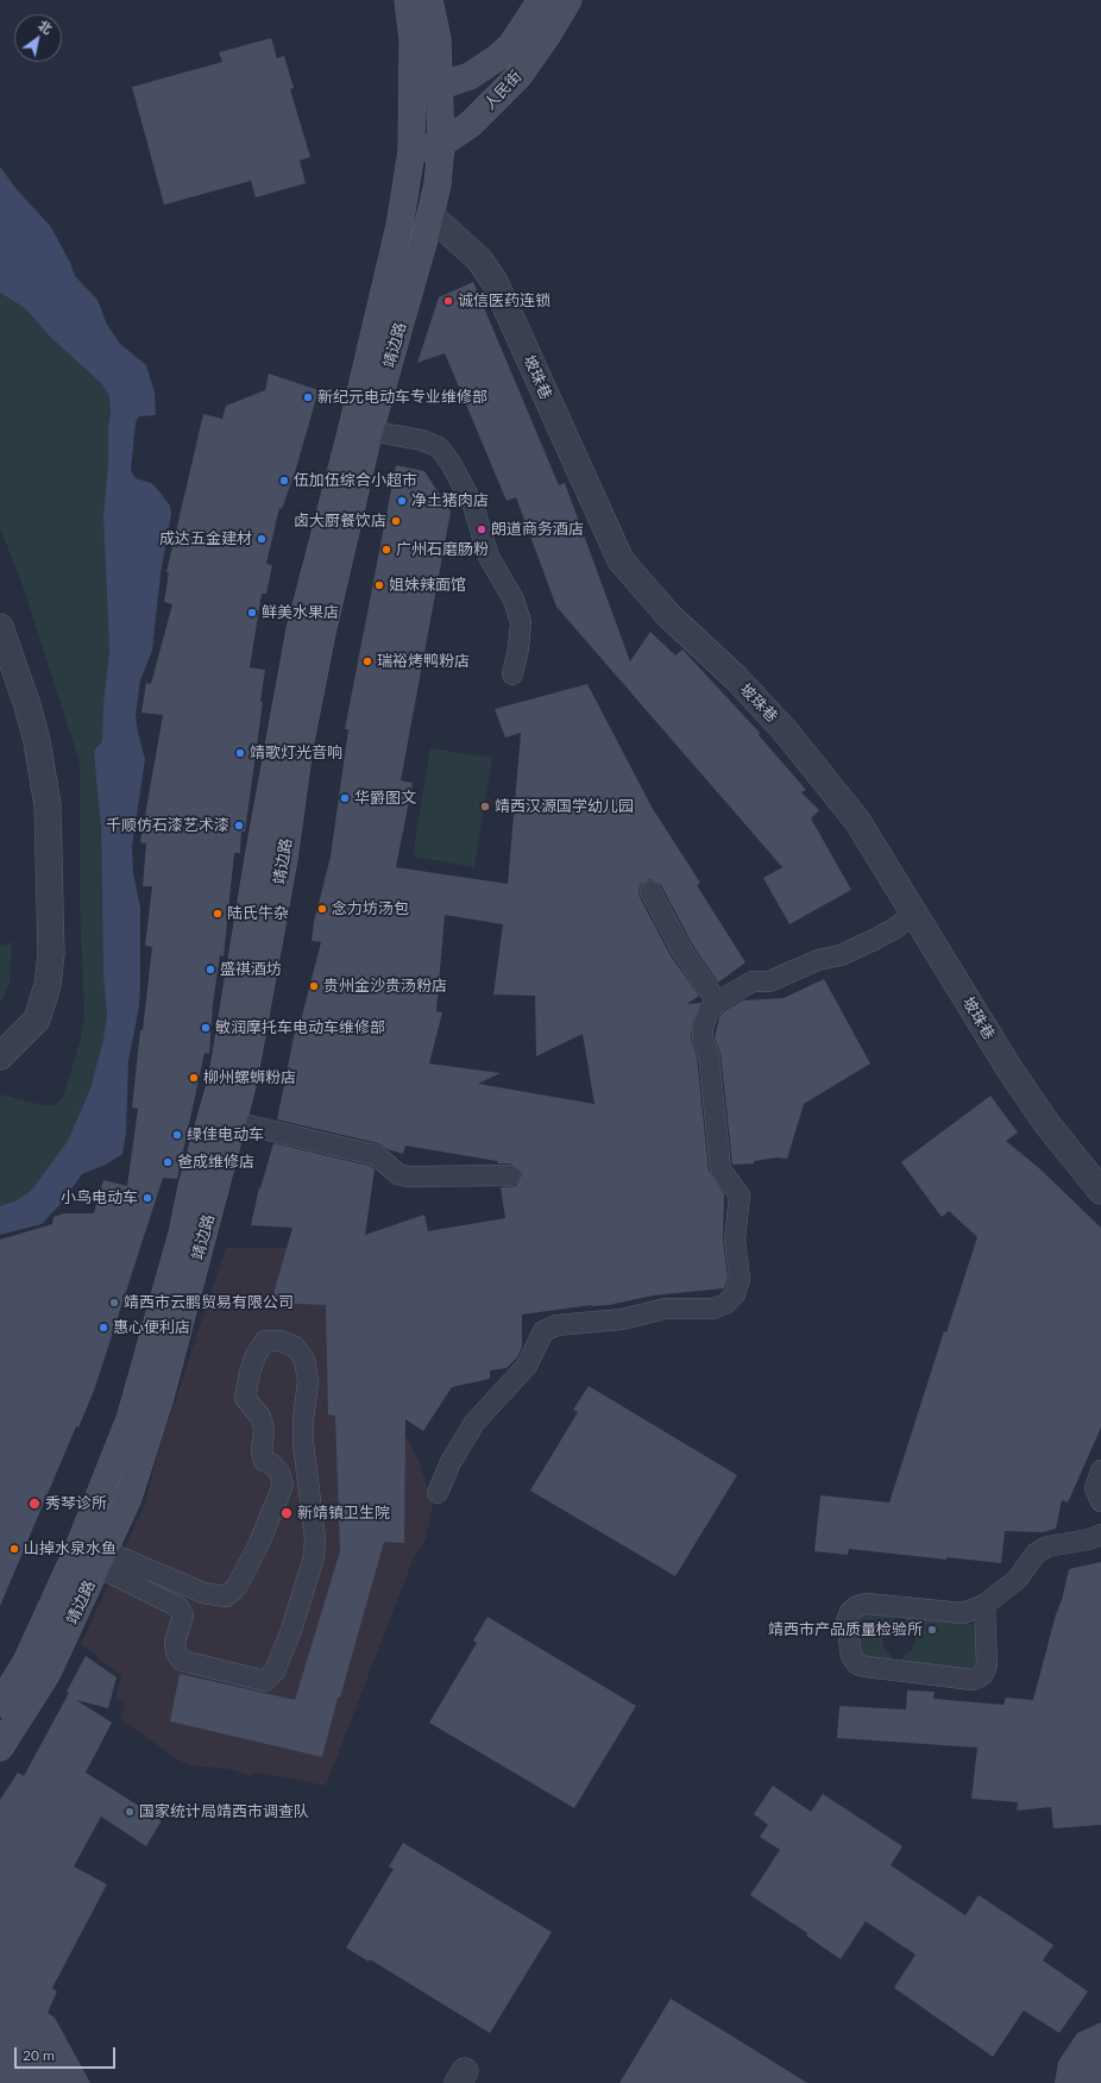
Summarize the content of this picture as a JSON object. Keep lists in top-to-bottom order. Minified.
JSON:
{"streets":{"main road":["人民街","靖边路"],"street":["坡珠巷"]},"crossings":[["人民街","靖边路"],["靖边路","坡珠巷"]],"places":["诚信医药连锁","新纪元电动车专业维修部","伍加伍综合小超市","净土猪肉店","卤大厨餐饮店","朗道商务酒店","成达五金建材","广州石磨肠粉","姐妹辣面馆","鲜美水果店","瑞裕烤鸭粉店","靖歌灯光音响","华爵图文","靖西汉源国学幼儿园","千顺仿石漆艺术漆","念力坊汤包","陆氏牛杂","盛祺酒坊","贵州金沙贵汤粉店","敏润摩托车电动车维修部","柳州螺蛳粉店","绿佳电动车","爸成维修店","小鸟电动车","靖西市云鹏贸易有限公司","惠心便利店","秀琴诊所","新靖镇卫生院","山掉水泉水鱼","靖西市产品质量检验所","国家统计局靖西市调查队"],"scale_bar":"20 m","north":"top right"}
